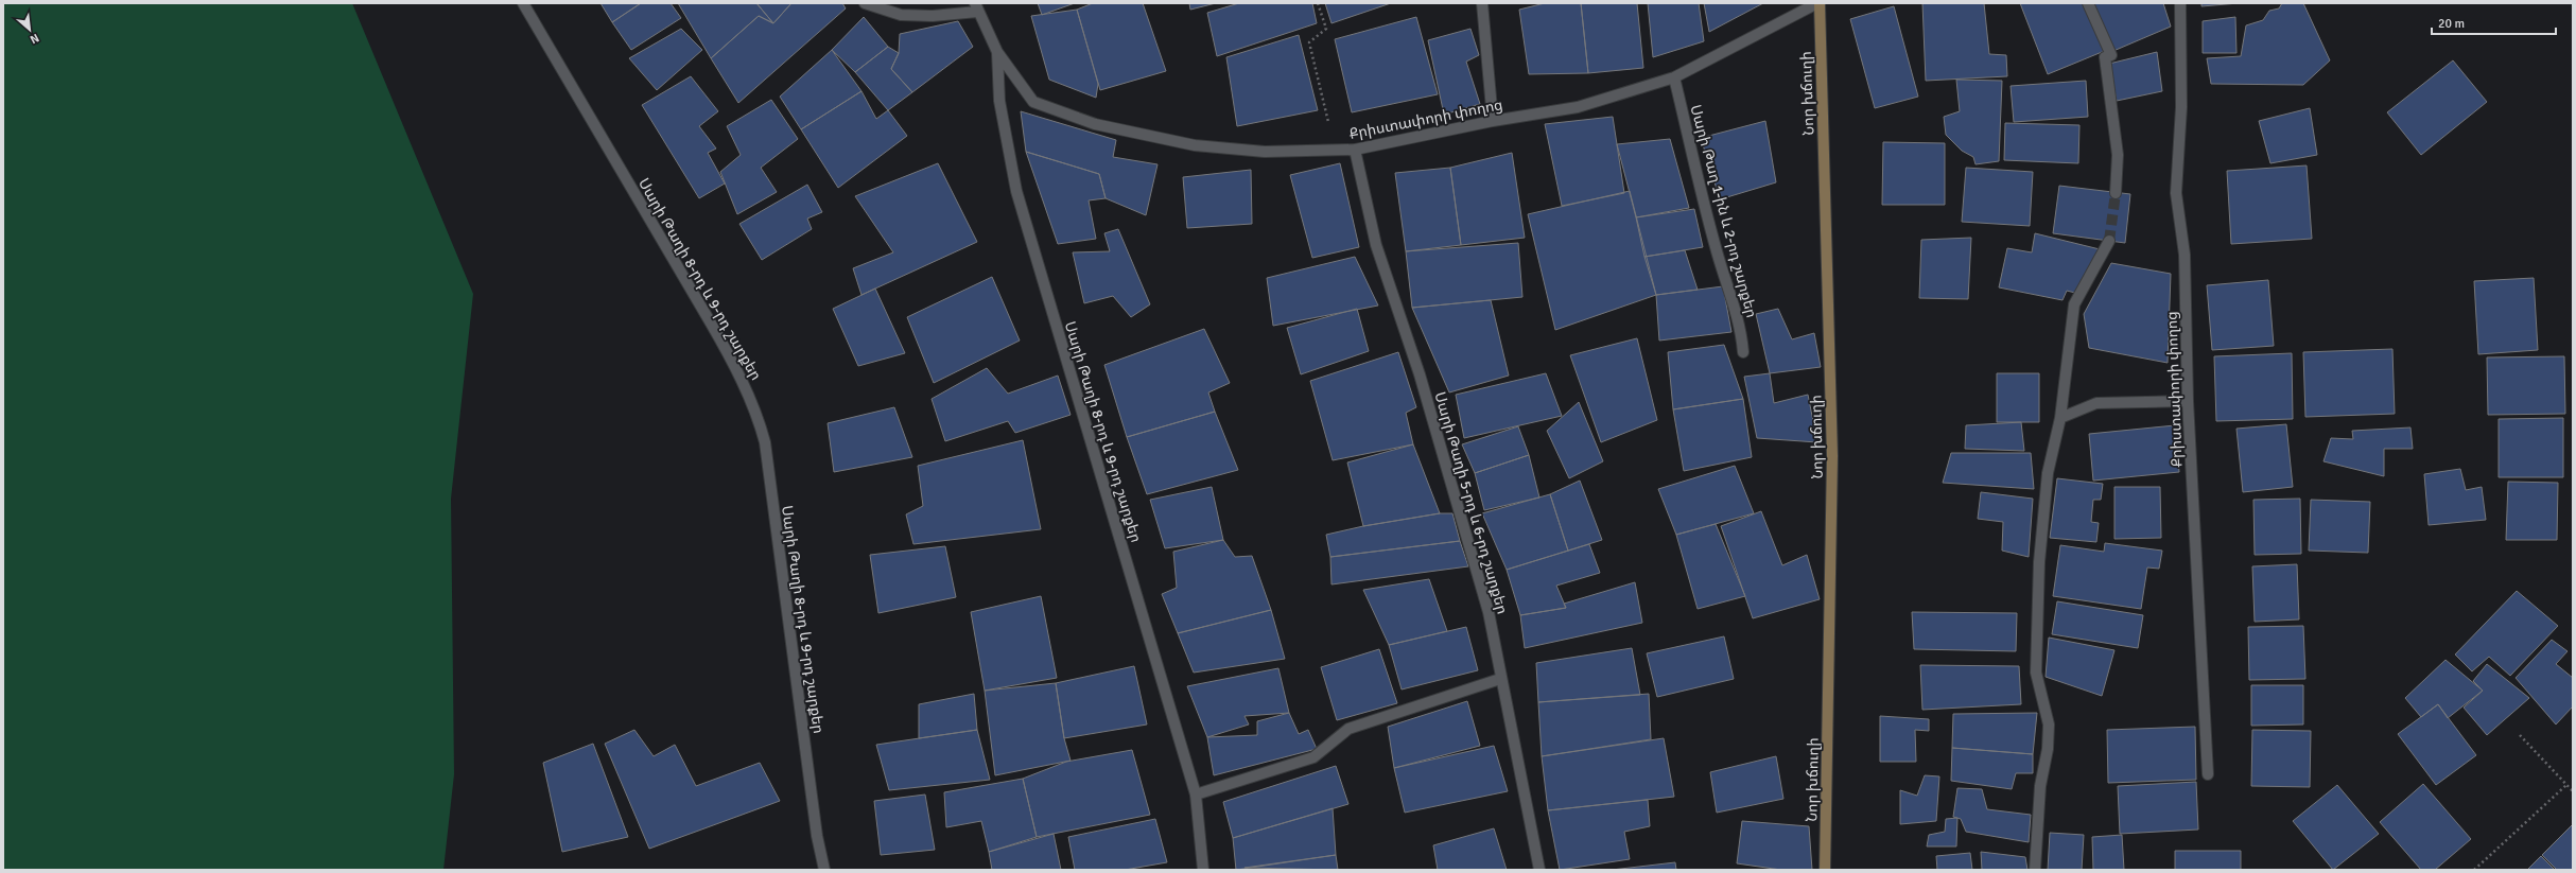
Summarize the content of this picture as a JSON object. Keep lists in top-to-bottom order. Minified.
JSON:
{"streets":{"main road":["Նոր խճուղի"],"street":["Քրիստափորի փողոց","Սարի Թաղ 1-ին և 2-րդ շարքեր","Սարի Թաղի 8-րդ և 9-րդ շարքեր","Սարի Թաղի 5-րդ և 6-րդ շարքեր"]},"crossings":[["Նոր խճուղի","Քրիստափորի փողոց"],["Քրիստափորի փողոց","Սարի Թաղ 1-ին և 2-րդ շարքեր"],["Քրիստափորի փողոց","Սարի Թաղի 8-րդ և 9-րդ շարքեր"],["Քրիստափորի փողոց","Սարի Թաղի 5-րդ և 6-րդ շարքեր"]],"scale_bar":"20 m","north":"bottom right"}
